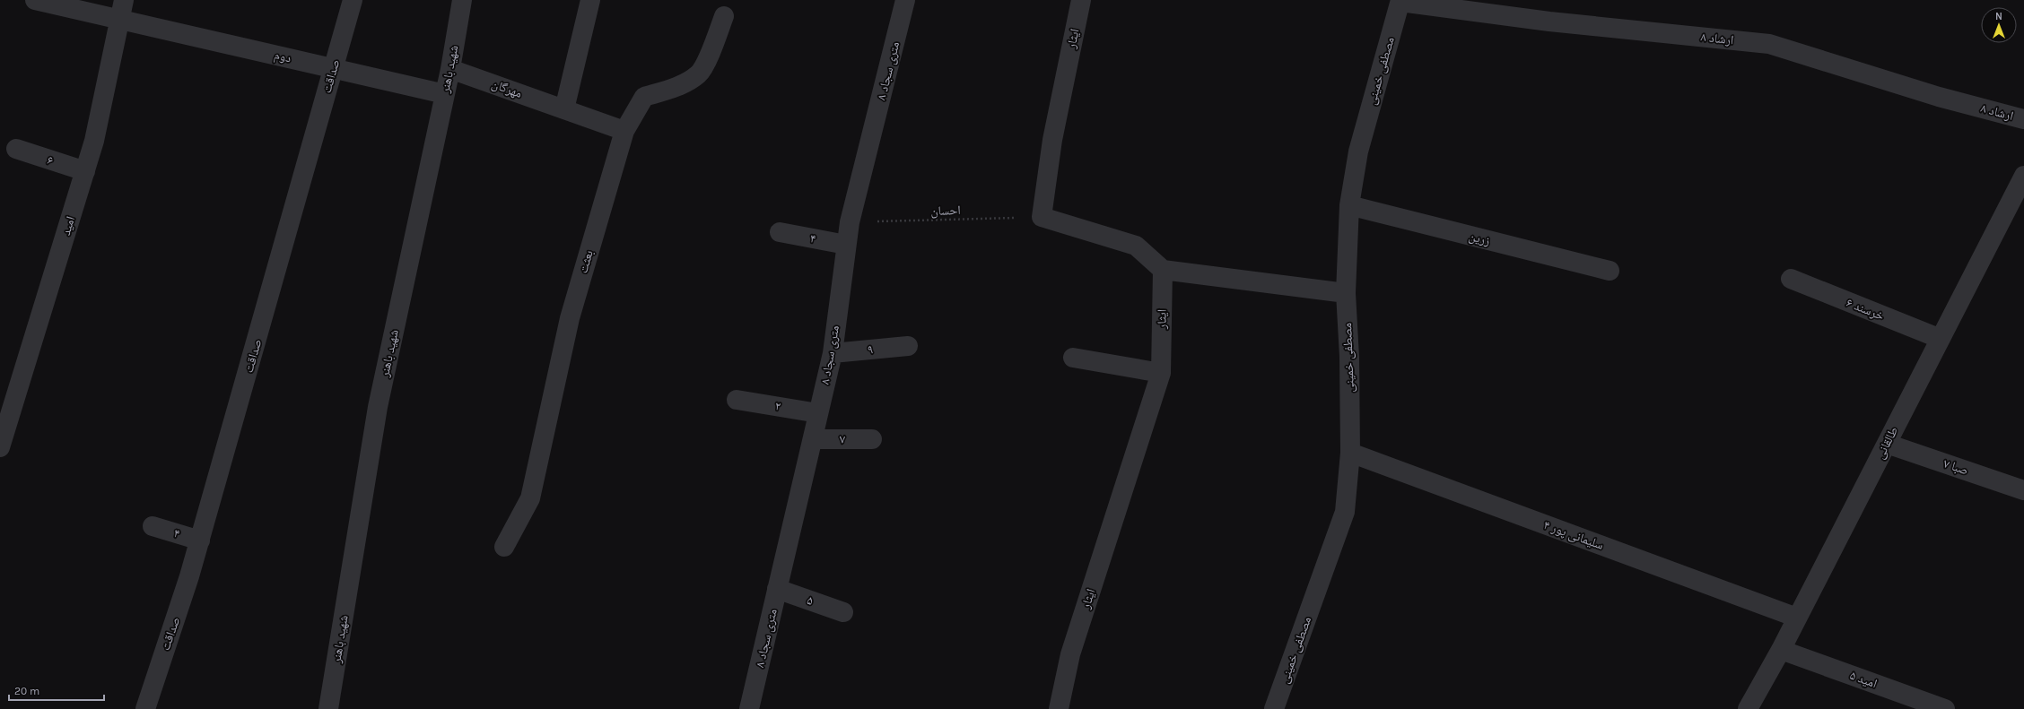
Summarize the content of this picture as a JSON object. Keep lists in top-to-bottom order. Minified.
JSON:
{"streets":{"street":["ایثار","ارشاد ۸","دوم","شهید باهنر","۸ متری سجاد","مصطفی خمینی","صداقت","مهرگان","۶","امید","۴","زرین","بعثت","خرسند ۶","۹","۲","۷","طالقانی","صبا ۷","سلیمانی پور ۴","۵","امید ۵"],"path":["احسان"]},"crossings":[["ایثار","احسان"],["ارشاد ۸","مصطفی خمینی"],["دوم","شهید باهنر"],["دوم","صداقت"],["دوم","امید"],["شهید باهنر","مهرگان"],["۸ متری سجاد","احسان"],["۸ متری سجاد","۴"],["۸ متری سجاد","۹"],["۸ متری سجاد","۲"],["۸ متری سجاد","۷"],["۸ متری سجاد","۵"],["مصطفی خمینی","زرین"],["مصطفی خمینی","سلیمانی پور ۴"],["صداقت","۴"],["مهرگان","بعثت"],["۶","امید"],["خرسند ۶","طالقانی"],["طالقانی","صبا ۷"],["طالقانی","سلیمانی پور ۴"],["طالقانی","امید ۵"]],"scale_bar":"20 m","north":"top"}
